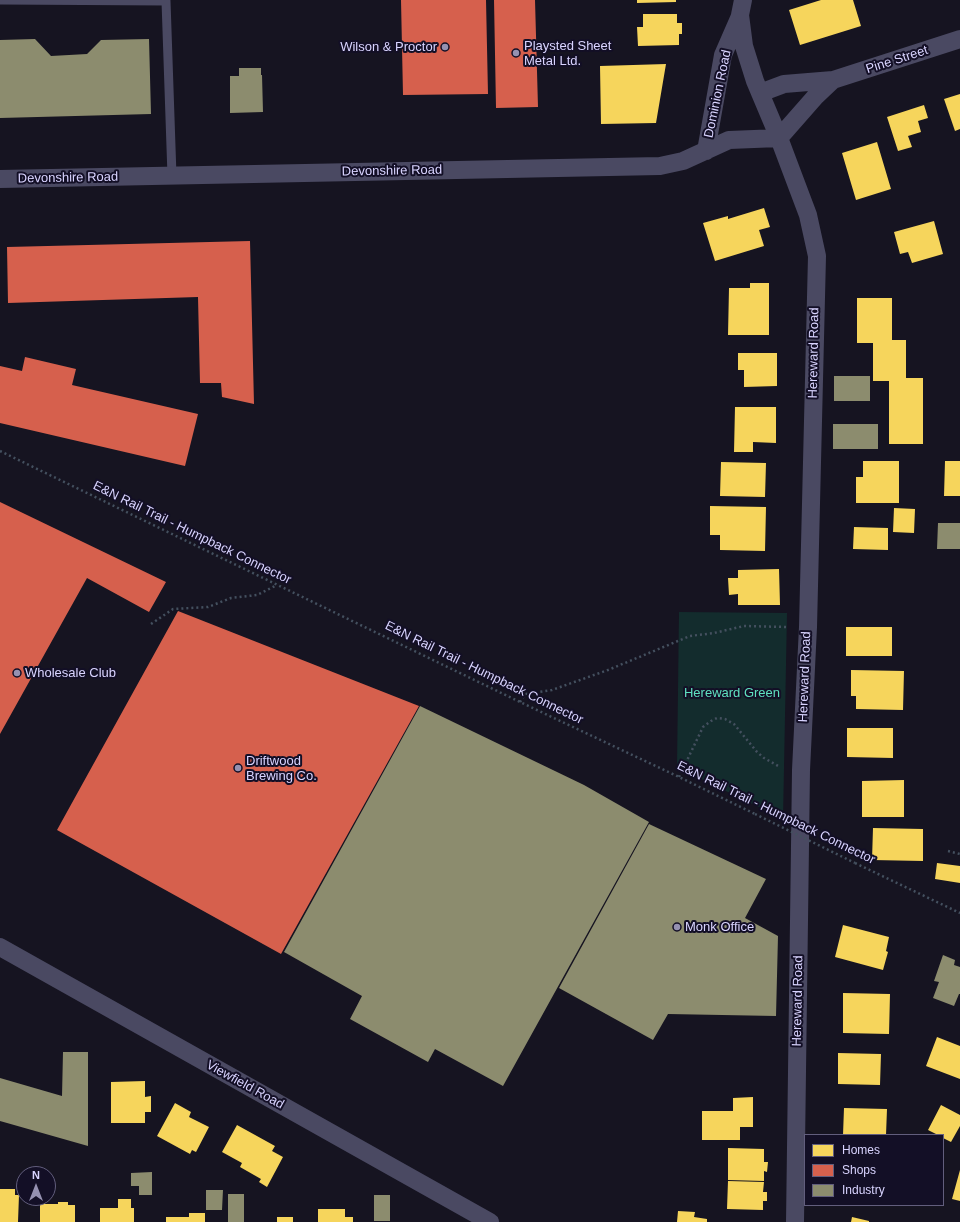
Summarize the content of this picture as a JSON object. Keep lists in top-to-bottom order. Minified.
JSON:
{"streets":{"street":["Pine Street","Dominion Road","Devonshire Road","Hereward Road","Viewfield Road"],"path":["E&N Rail Trail - Humpback Connector"]},"crossings":[["Pine Street","Dominion Road"],["Pine Street","Devonshire Road"],["Pine Street","Hereward Road"],["Dominion Road","Devonshire Road"],["Dominion Road","Hereward Road"],["Devonshire Road","Hereward Road"]],"parks":["Hereward Green"],"places":["Wilson & Proctor","Playsted Sheet Metal Ltd.","Wholesale Club","Driftwood Brewing Co.","Monk Office"],"legend":["Homes","Shops","Industry"],"north":"top"}
